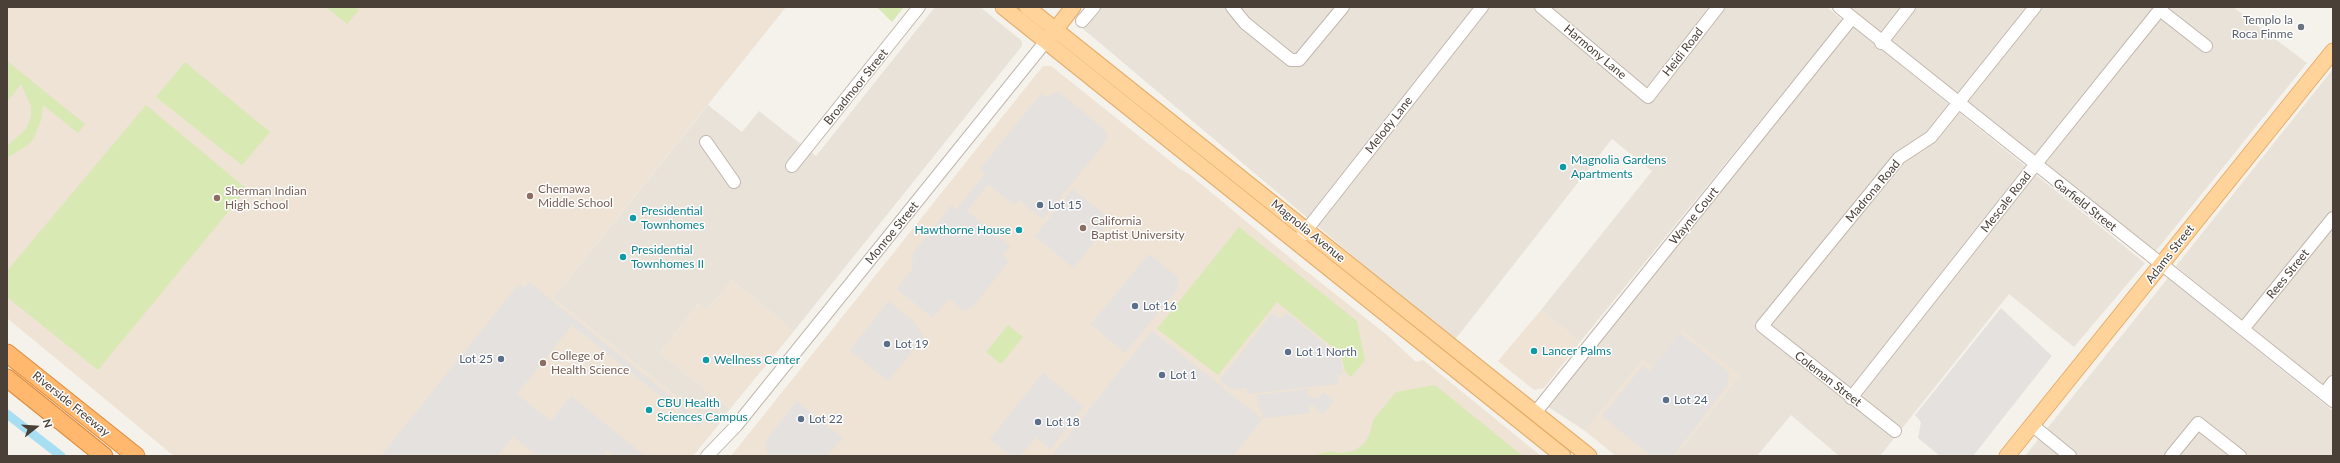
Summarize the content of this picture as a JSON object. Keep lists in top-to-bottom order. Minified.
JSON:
{"streets":{"highway":["Riverside Freeway"],"main road":["Magnolia Avenue","Monroe Street","Adams Street"],"street":["Harmony Lane","Heidi Road","Broadmoor Street","Melody Lane","Madrona Road","Mescale Road","Garfield Street","Wayne Court","Rees Street","Coleman Street"]},"crossings":[["Harmony Lane","Heidi Road"],["Melody Lane","Magnolia Avenue"],["Madrona Road","Garfield Street"],["Madrona Road","Coleman Street"],["Mescale Road","Garfield Street"],["Mescale Road","Coleman Street"],["Garfield Street","Wayne Court"],["Garfield Street","Adams Street"],["Garfield Street","Rees Street"],["Wayne Court","Magnolia Avenue"],["Magnolia Avenue","Monroe Street"]],"places":["Templo la Roca Finme","Magnolia Gardens Apartments","Chemawa Middle School","Sherman Indian High School","Lot 15","Presidential Townhomes","California Baptist University","Hawthorne House","Presidential Townhomes II","Lot 16","Lot 19","Lancer Palms","Lot 1 North","Lot 25","Wellness Center","College of Health Science","Lot 1","Lot 24","CBU Health Sciences Campus","Lot 22","Lot 18"],"north":"right"}
